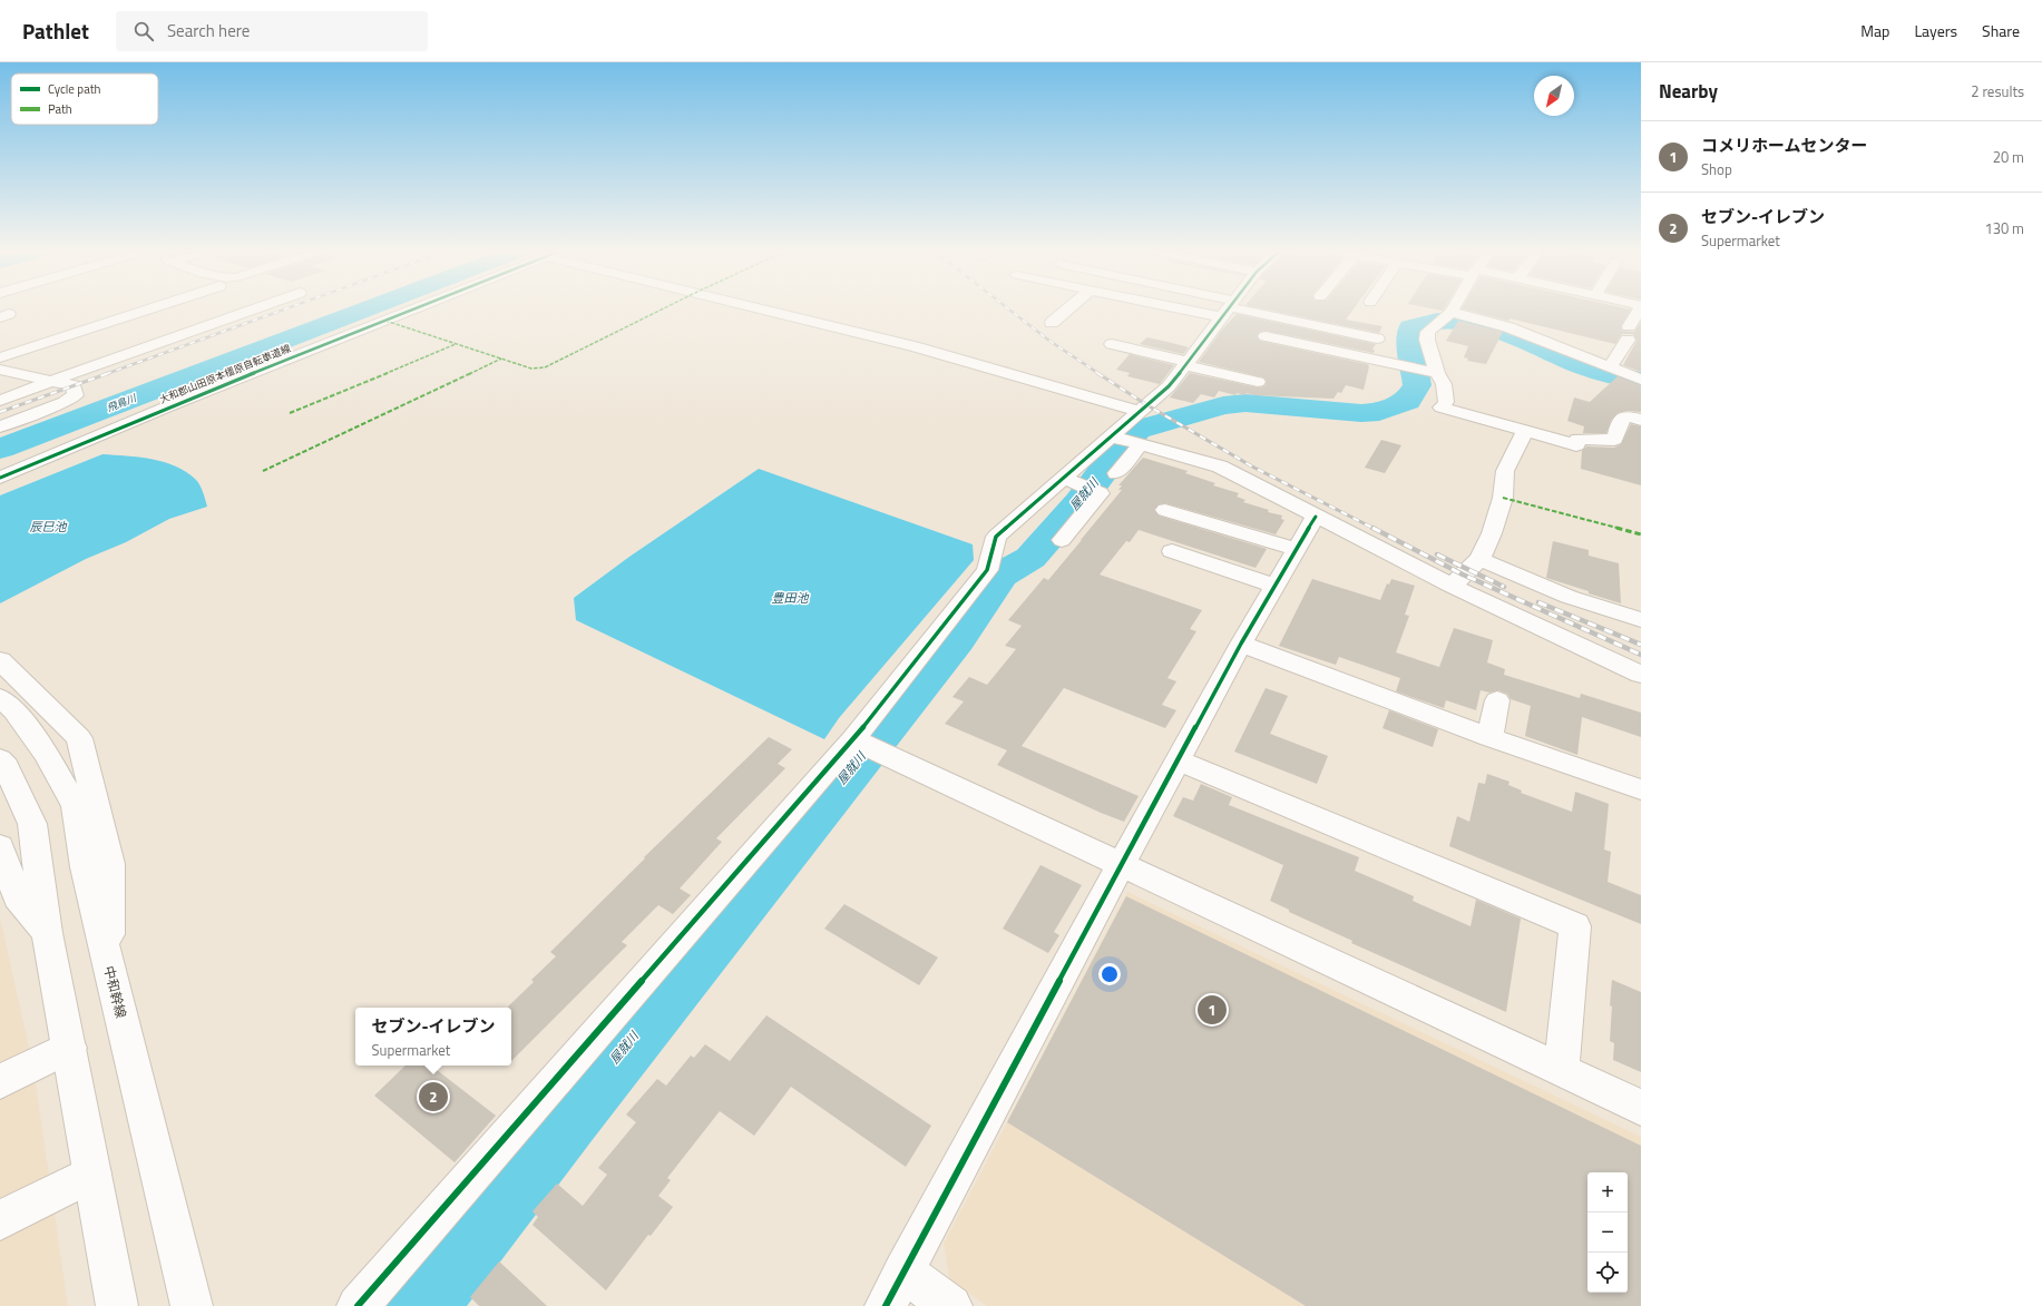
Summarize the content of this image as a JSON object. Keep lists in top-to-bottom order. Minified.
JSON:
{"streets":{"street":["大和郡山田原本橿原自転車道線","中和幹線"]},"water":["飛鳥川","屋就川","辰巳池","豊田池"],"legend":["Cycle path","Path"],"north":"bottom left","page":{"header":"Pathlet","search":"Search here","nav":["Map","Layers","Share"],"heading":["Nearby","2 results"],"list":[{"mark":"1","name":"コメリホームセンター","note":"Shop","value":"20 m"},{"mark":"2","name":"セブン-イレブン","note":"Supermarket","value":"130 m"}],"pins":["1","2"],"popup":["セブン-イレブン","Supermarket"],"map_buttons":["+","−"]}}
